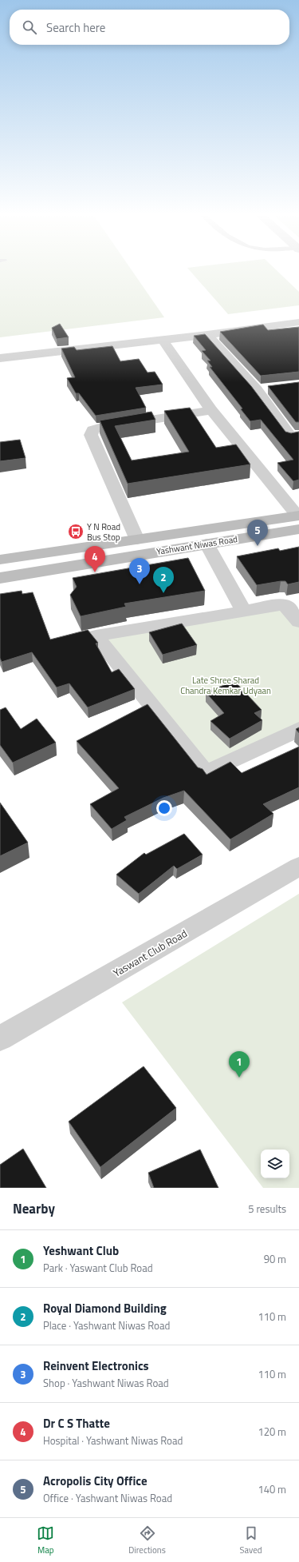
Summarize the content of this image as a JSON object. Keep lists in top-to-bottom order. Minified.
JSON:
{"streets":{"main road":["Yashwant Niwas Road"],"street":["Yaswant Club Road"]},"parks":["Late Shree Sharad Chandra Kemkar Udyaan"],"places":{"bus stop":["Y N Road Bus Stop"]},"page":{"search":"Search here","pins":["5","4","3","2","1"],"heading":["Nearby","5 results"],"list":[{"mark":"1","name":"Yeshwant Club","note":"Park · Yaswant Club Road","value":"90 m"},{"mark":"2","name":"Royal Diamond Building","note":"Place · Yashwant Niwas Road","value":"110 m"},{"mark":"3","name":"Reinvent Electronics","note":"Shop · Yashwant Niwas Road","value":"110 m"},{"mark":"4","name":"Dr C S Thatte","note":"Hospital · Yashwant Niwas Road","value":"120 m"},{"mark":"5","name":"Acropolis City Office","note":"Office · Yashwant Niwas Road","value":"140 m"}],"nav":["Map","Directions","Saved"]}}
